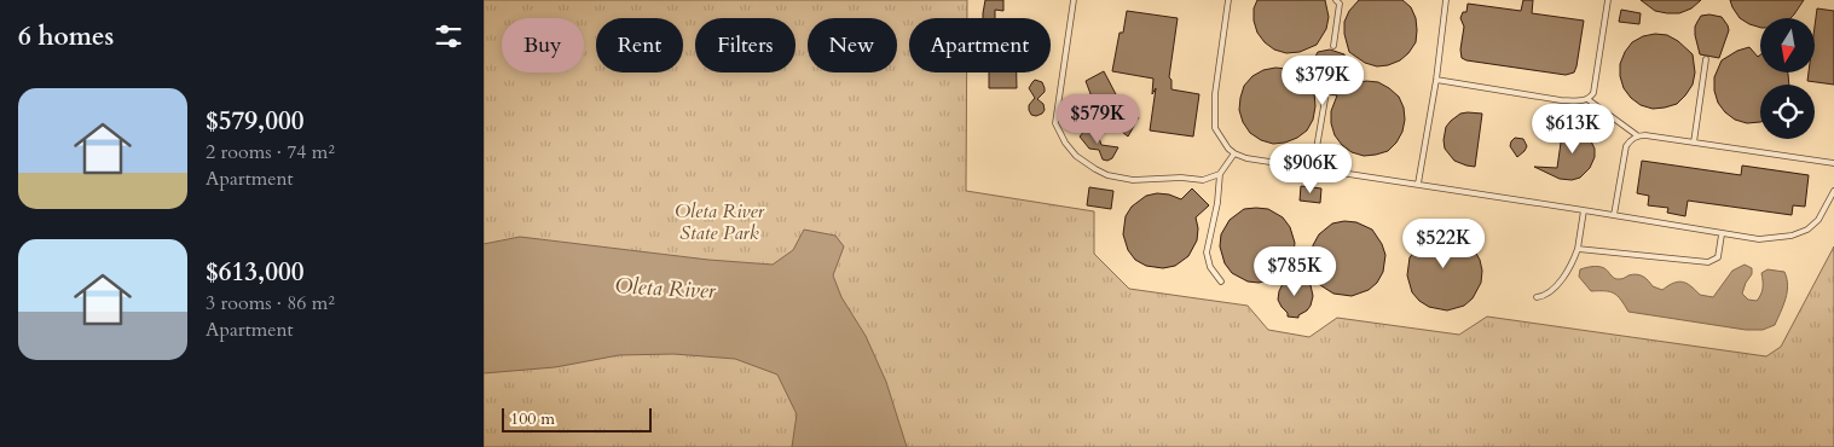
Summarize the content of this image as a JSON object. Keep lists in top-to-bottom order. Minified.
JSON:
{"water":["Oleta River"],"parks":["Oleta River State Park"],"scale_bar":"100 m","north":"bottom","page":{"heading":"6 homes","chip":["Buy","Rent","Filters","New","Apartment"],"price":["$379K","$579K","$613K","$906K","$522K","$785K"],"list":[{"name":"$579,000","note":"2 rooms · 74 m² · Apartment"},{"name":"$613,000","note":"3 rooms · 86 m² · Apartment"}],"scale":"100 m"}}
